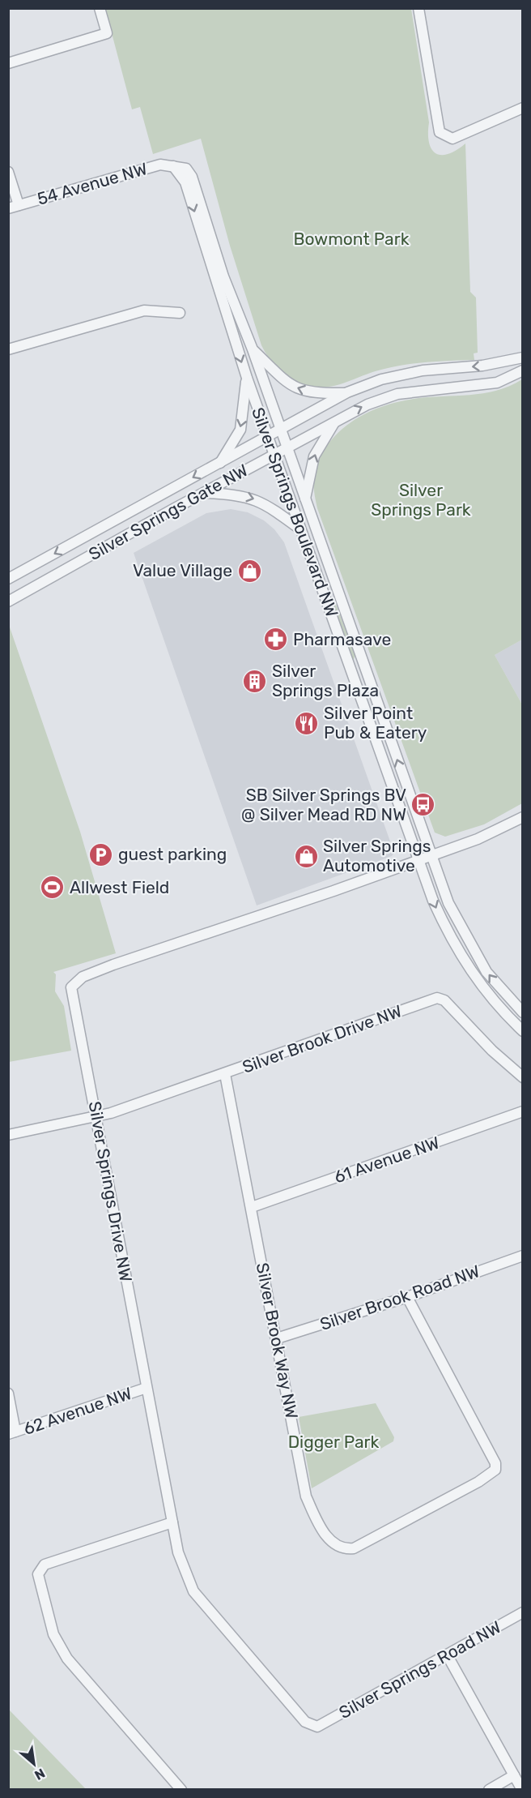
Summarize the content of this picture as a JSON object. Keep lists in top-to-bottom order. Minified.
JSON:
{"streets":{"street":["54 Avenue NW","Silver Springs Gate NW","Silver Springs Boulevard NW","Silver Brook Drive NW","61 Avenue NW","Silver Springs Drive NW","Silver Brook Road NW","Silver Brook Way NW","62 Avenue NW","Silver Springs Road NW"]},"crossings":[["54 Avenue NW","Silver Springs Boulevard NW"],["Silver Springs Gate NW","Silver Springs Boulevard NW"],["Silver Springs Boulevard NW","Silver Springs Drive NW"],["Silver Brook Drive NW","Silver Springs Drive NW"],["Silver Brook Drive NW","Silver Brook Way NW"],["61 Avenue NW","Silver Brook Way NW"],["Silver Springs Drive NW","62 Avenue NW"],["Silver Springs Drive NW","Silver Springs Road NW"],["Silver Brook Road NW","Silver Brook Way NW"]],"parks":["Bowmont Park","Silver Springs Park","Digger Park"],"places":{"shop":["Value Village","Silver Springs Automotive"],"pharmacy":["Pharmasave"],"building":["Silver Springs Plaza"],"restaurant":["Silver Point Pub & Eatery"],"bus stop":["SB Silver Springs BV @ Silver Mead RD NW"],"parking":["guest parking"],"sports":["Allwest Field"]},"north":"bottom right"}
